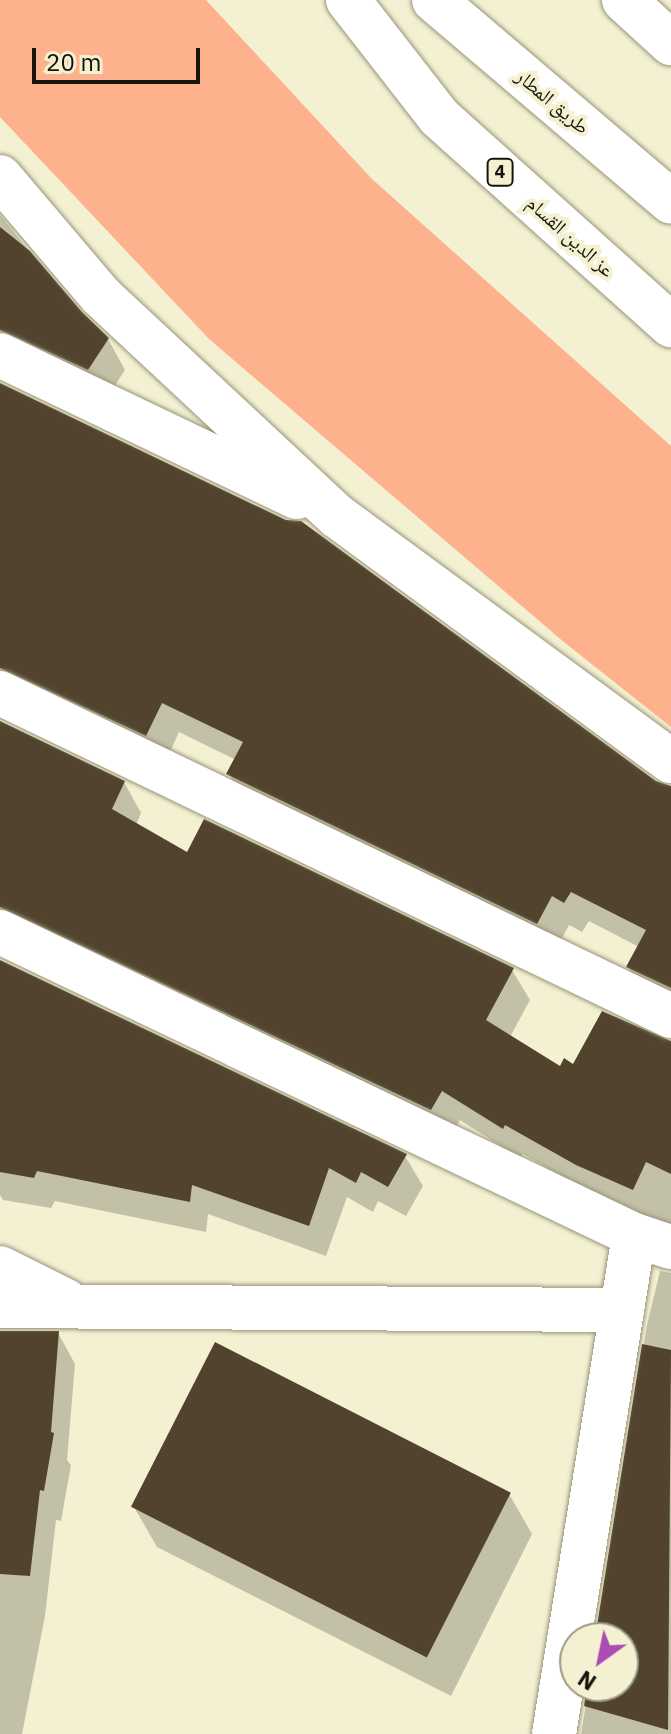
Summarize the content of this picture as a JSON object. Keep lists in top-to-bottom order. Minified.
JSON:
{"streets":{"main road":["طريق المطار","4","عز الدين القسام"]},"scale_bar":"20 m","north":"bottom left"}
